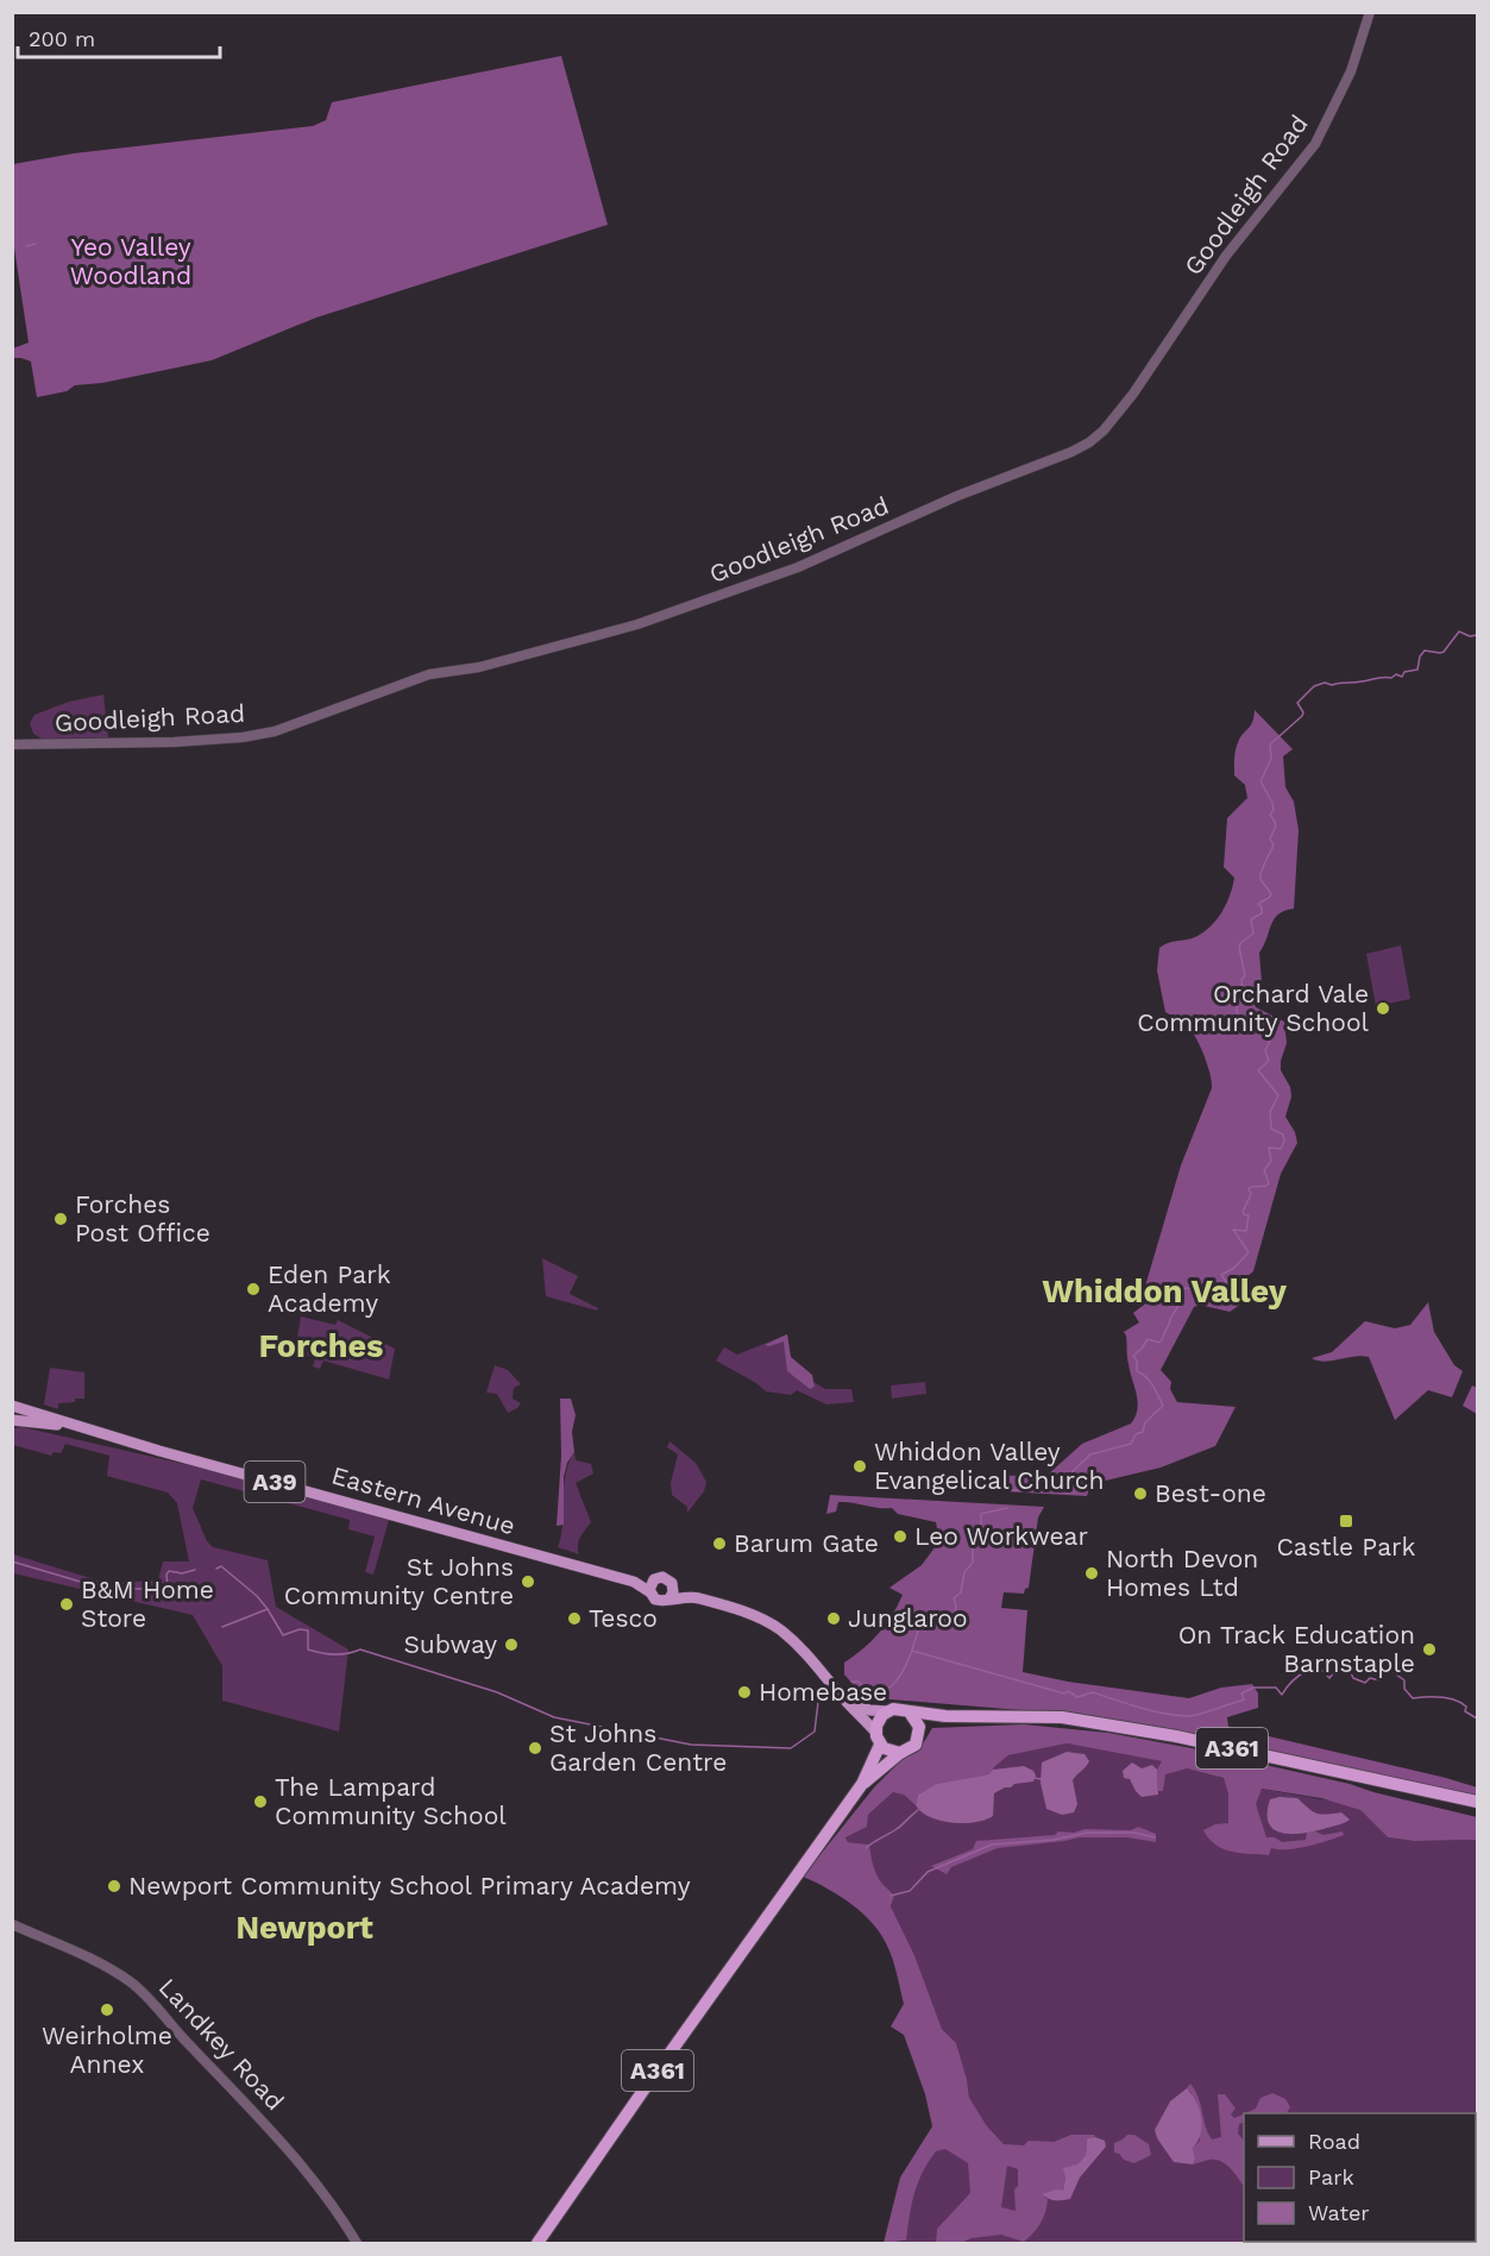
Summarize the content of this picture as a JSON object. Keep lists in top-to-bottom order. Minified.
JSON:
{"streets":{"highway":["A361"],"main road":["A39","Eastern Avenue"],"street":["Goodleigh Road","Landkey Road"]},"districts":["Whiddon Valley","Forches","Newport"],"parks":["Yeo Valley Woodland"],"places":{"other":["Orchard Vale Community School","Forches Post Office","Eden Park Academy","Whiddon Valley Evangelical Church","Best-one","Leo Workwear","Barum Gate","North Devon Homes Ltd","St Johns Community Centre","B&M Home Store","Tesco","Junglaroo","Subway","On Track Education Barnstaple","Homebase","St Johns Garden Centre","The Lampard Community School","Newport Community School Primary Academy","Weirholme Annex"],"transit":["Castle Park"]},"legend":["Road","Park","Water"],"scale_bar":"200 m"}
